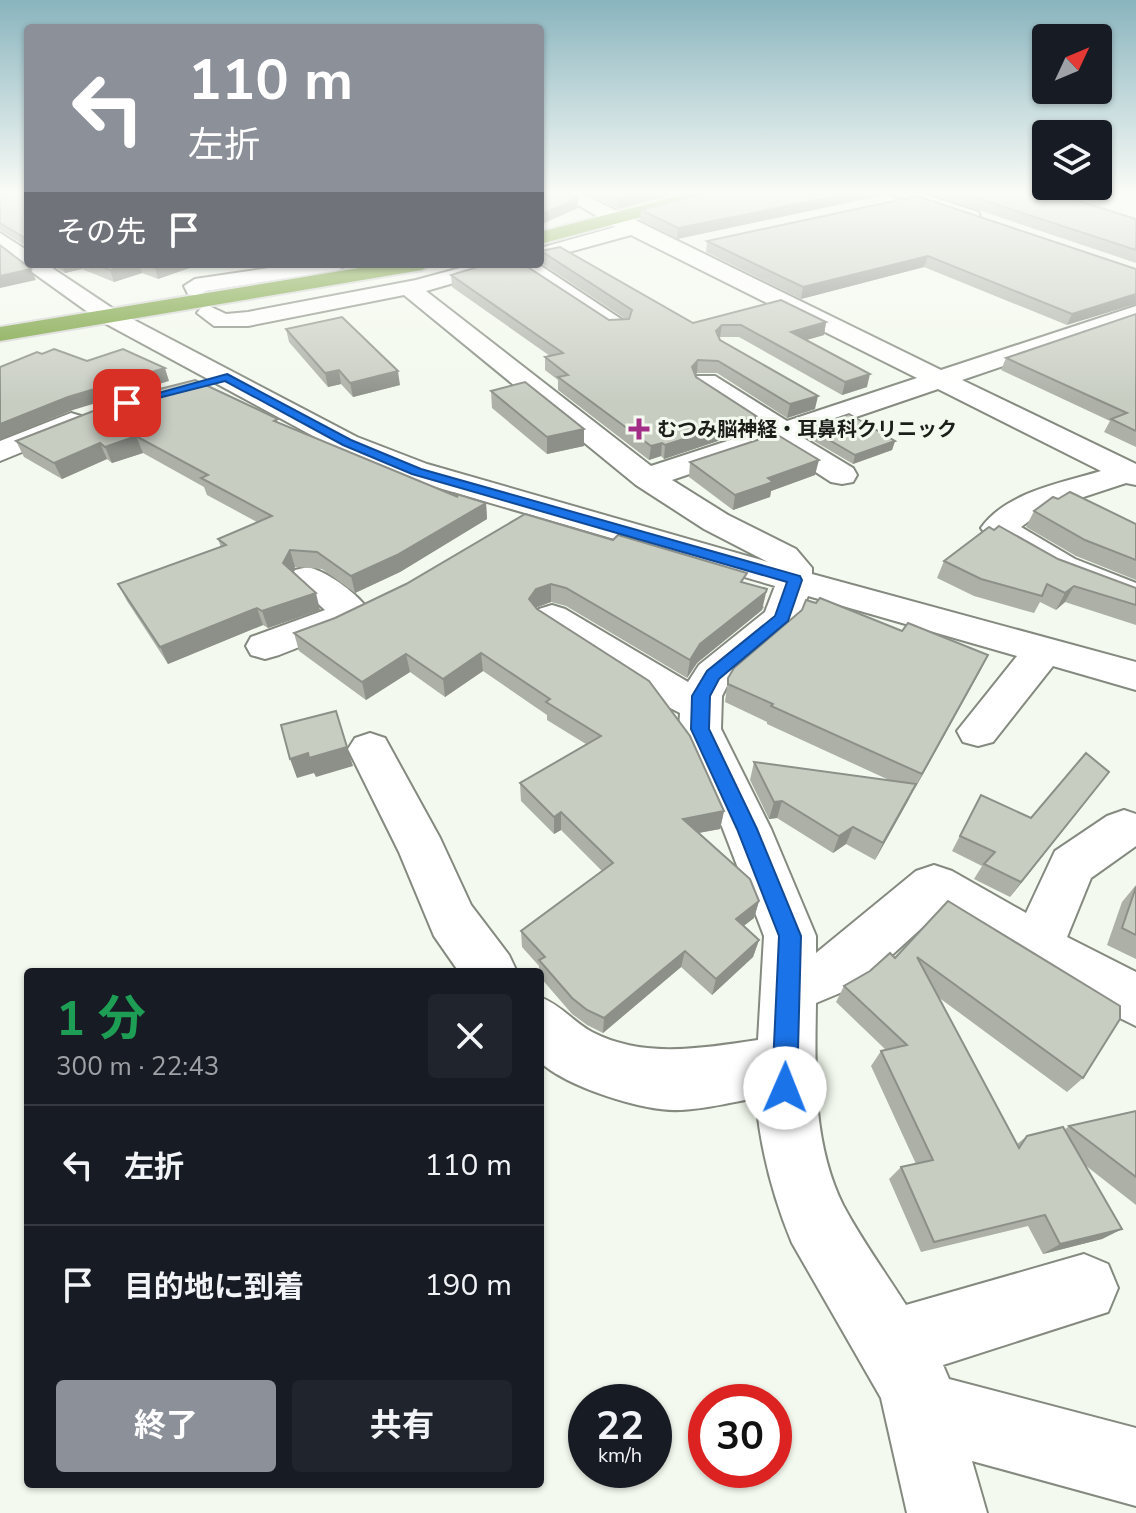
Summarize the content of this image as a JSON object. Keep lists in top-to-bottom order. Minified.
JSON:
{"places":{"health":["むつみ脳神経・耳鼻科クリニック"]},"north":"top right","page":{"turn":["110 m","左折"],"then":"その先","heading":["1 分","300 m · 22:43"],"list":[{"name":"左折","value":"110 m"},{"name":"目的地に到着","value":"190 m"}],"buttons":["終了","共有"],"speed":"22 km/h","limit":"30"}}
